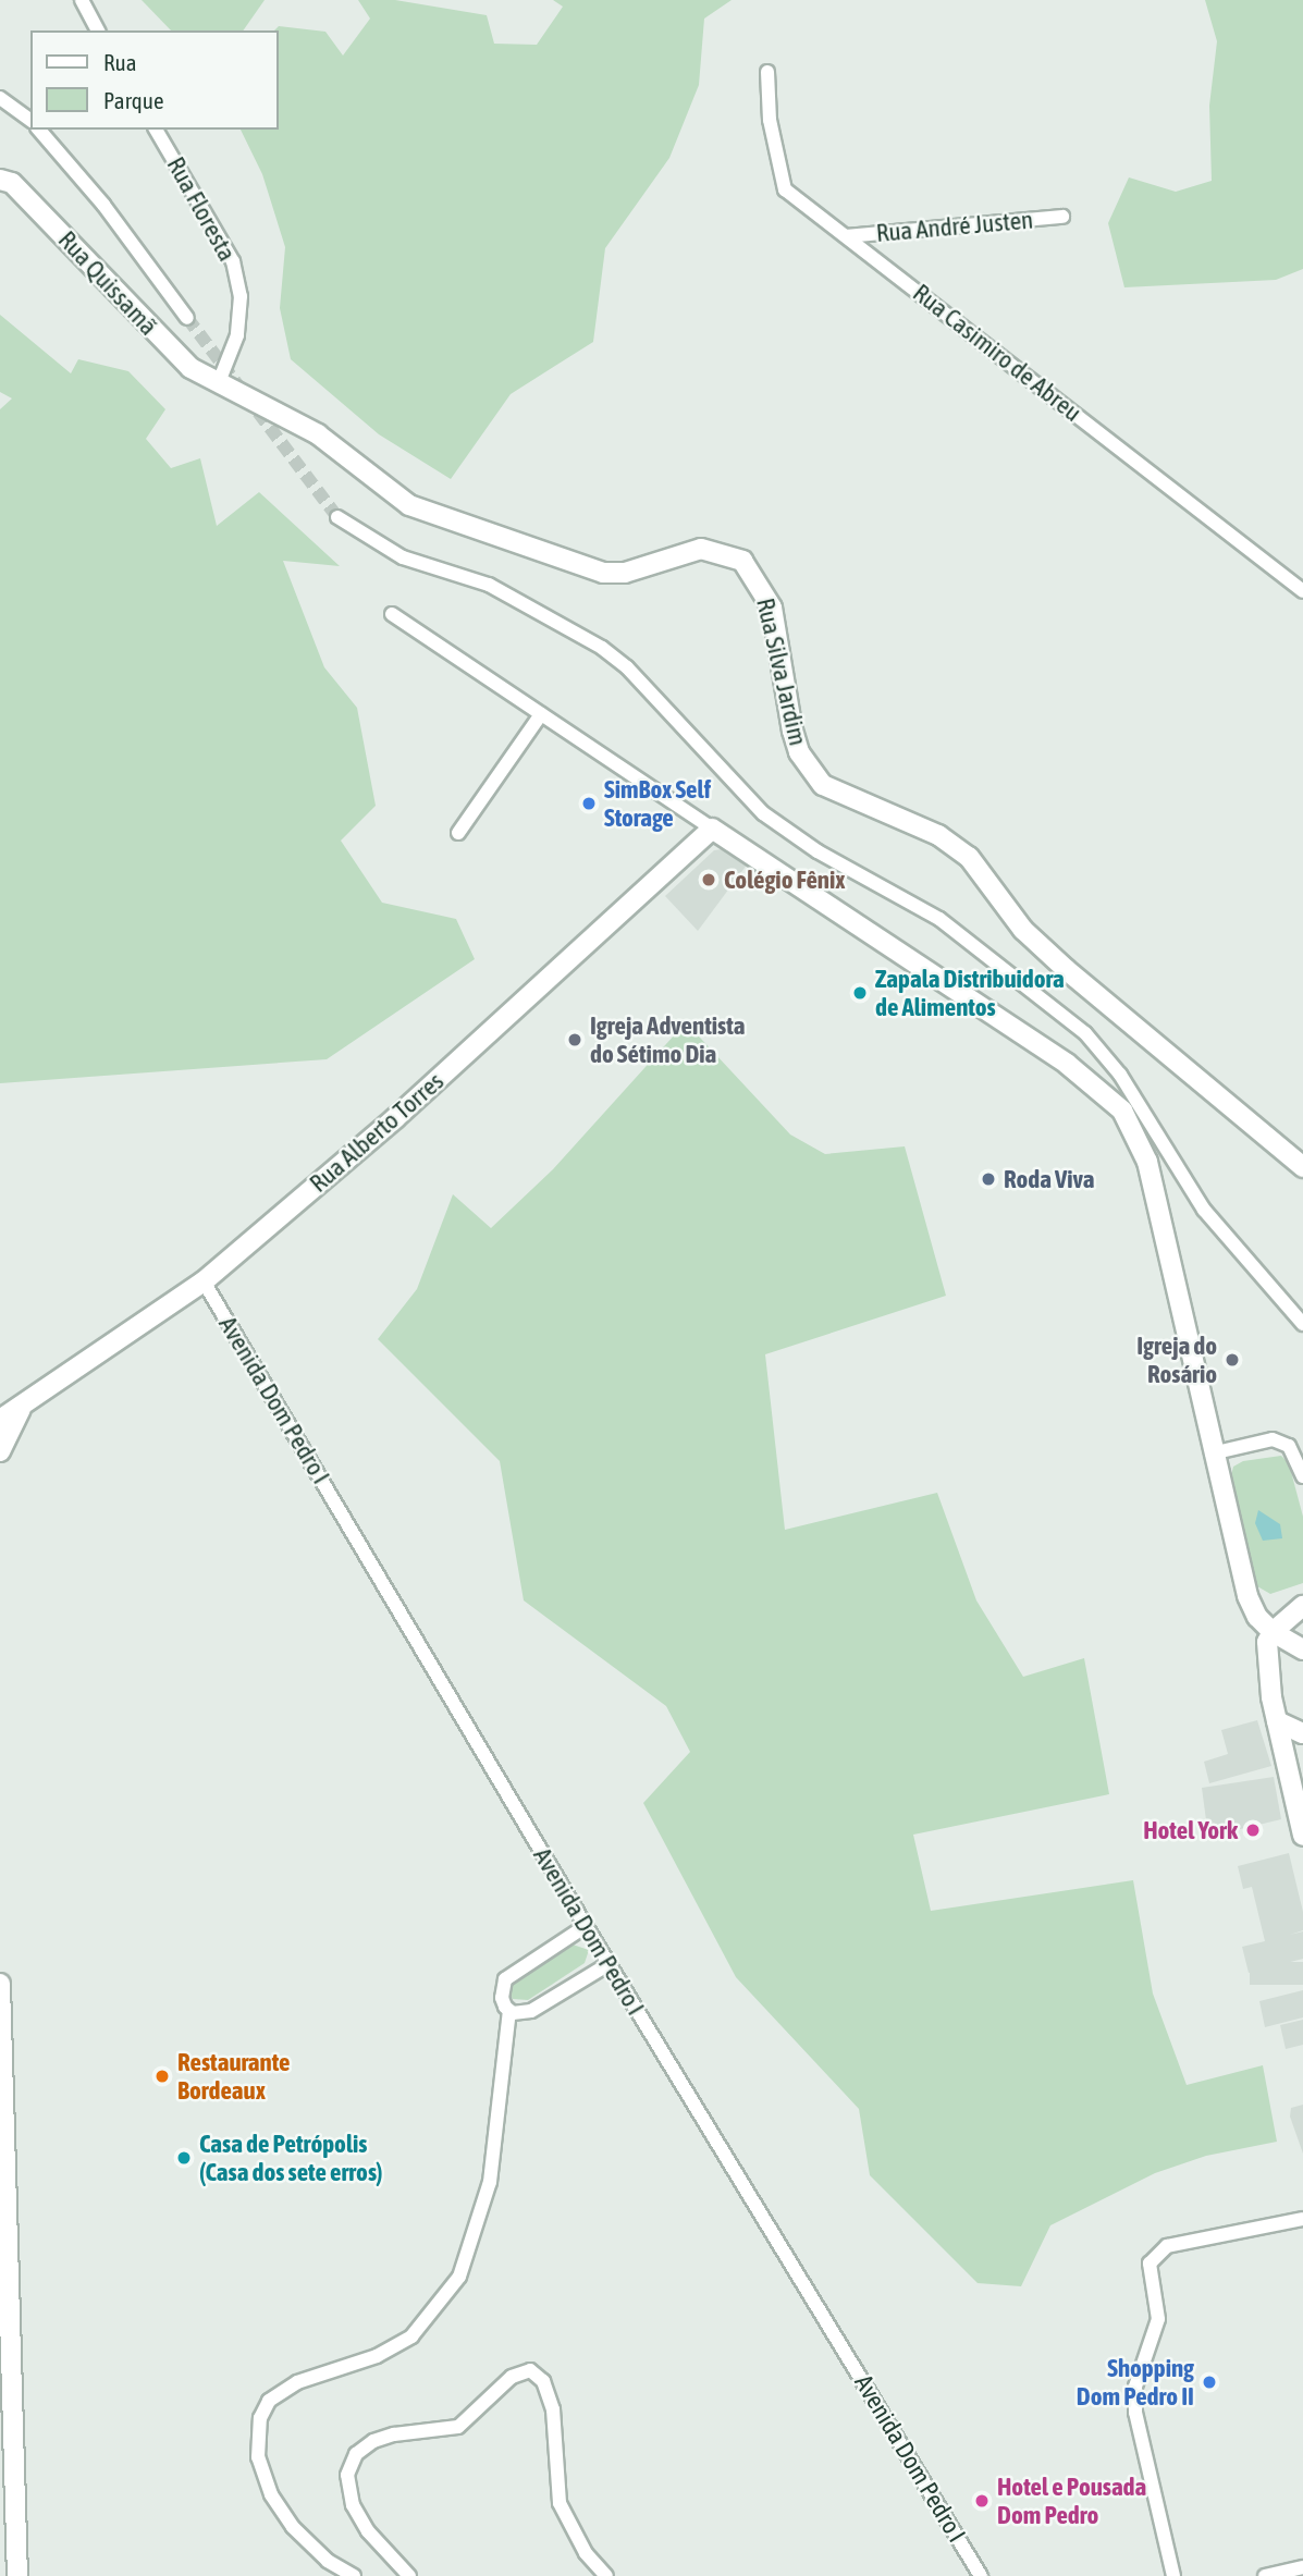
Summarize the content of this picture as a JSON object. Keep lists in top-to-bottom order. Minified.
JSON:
{"streets":{"main road":["Rua Quissamã","Rua Silva Jardim","Rua Alberto Torres"],"street":["Rua Floresta","Rua André Justen","Rua Casimiro de Abreu","Avenida Dom Pedro I"]},"crossings":[["Rua Floresta","Rua Quissamã"],["Rua Floresta","Rua Silva Jardim"],["Rua André Justen","Rua Casimiro de Abreu"],["Rua Quissamã","Rua Silva Jardim"],["Rua Alberto Torres","Avenida Dom Pedro I"]],"places":["SimBox Self Storage","Colégio Fênix","Zapala Distribuidora de Alimentos","Igreja Adventista do Sétimo Dia","Roda Viva","Igreja do Rosário","Hotel York","Restaurante Bordeaux","Casa de Petrópolis (Casa dos sete erros)","Shopping Dom Pedro II","Hotel e Pousada Dom Pedro"],"legend":["Rua","Parque"]}
